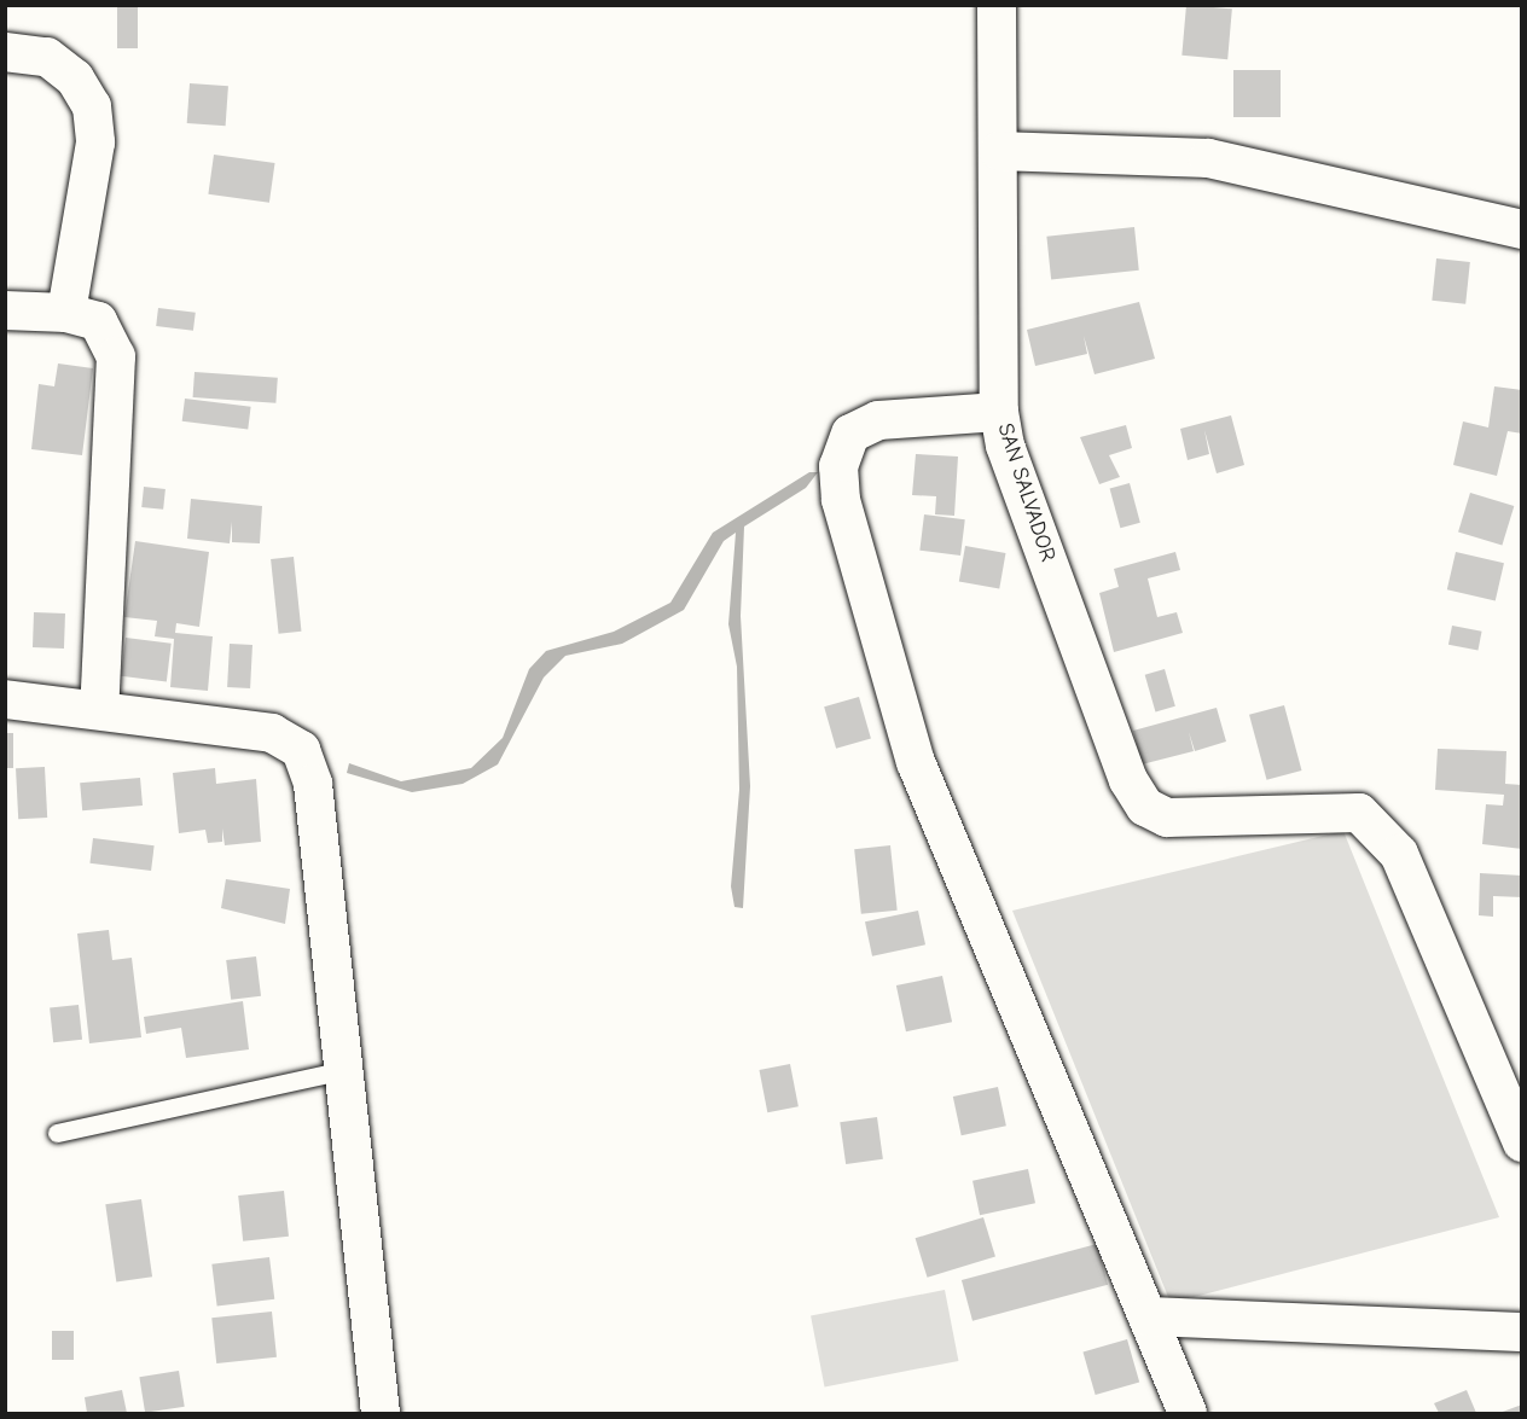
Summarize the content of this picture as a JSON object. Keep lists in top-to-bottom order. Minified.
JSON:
{"streets":{"street":["SAN SALVADOR"]}}
